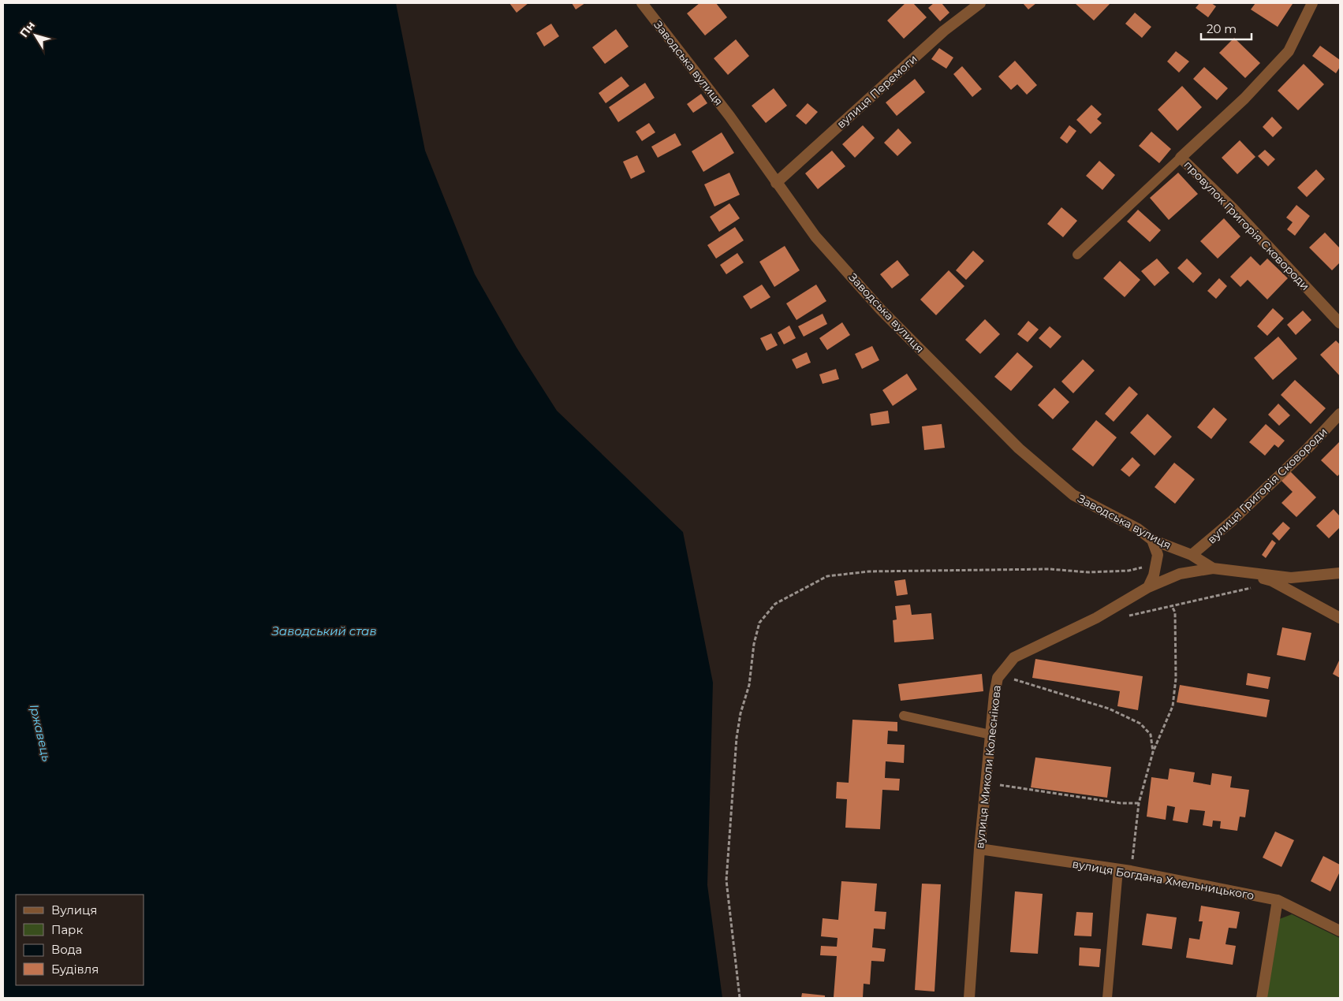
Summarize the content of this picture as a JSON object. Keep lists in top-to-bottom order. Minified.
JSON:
{"streets":{"street":["Заводська вулиця","вулиця Перемоги","провулок Григорія Сковороди","вулиця Григорія Сковороди","вулиця Миколи Колеснікова","вулиця Богдана Хмельницького"]},"crossings":[["Заводська вулиця","вулиця Перемоги"],["Заводська вулиця","вулиця Григорія Сковороди"],["Заводська вулиця","вулиця Миколи Колеснікова"],["вулиця Миколи Колеснікова","вулиця Богдана Хмельницького"]],"water":["Заводський став","Іржавець"],"legend":["Вулиця","Парк","Вода","Будівля"],"scale_bar":"20 m","north":"top left"}
